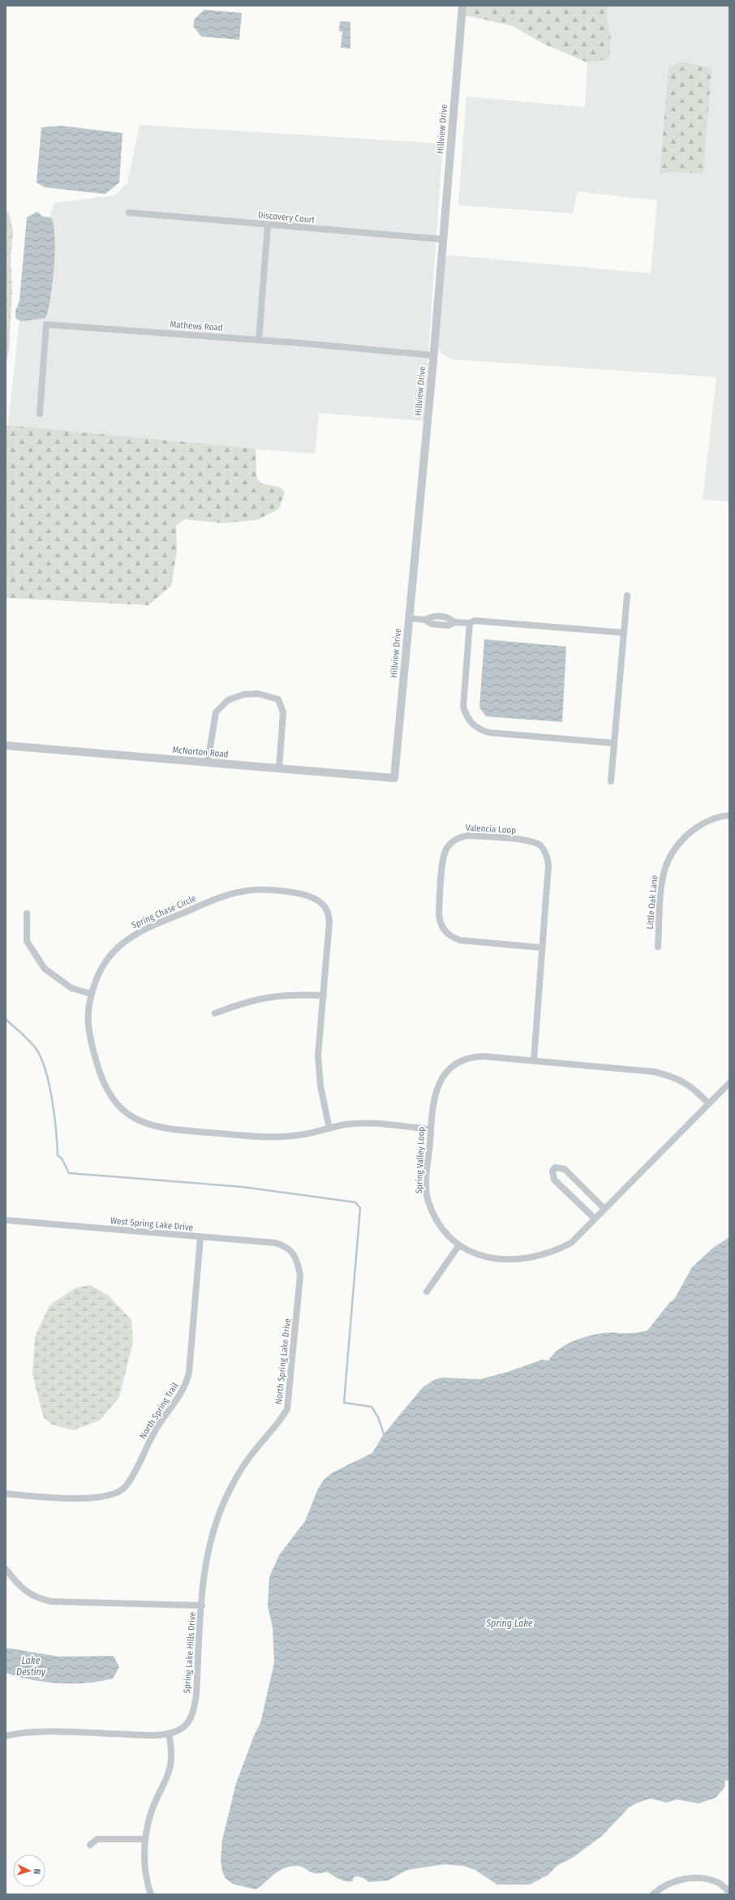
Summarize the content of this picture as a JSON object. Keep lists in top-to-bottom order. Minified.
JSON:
{"streets":{"street":["Hillview Drive","Discovery Court","Mathews Road","McNorton Road","Valencia Loop","Little Oak Lane","Spring Chase Circle","Spring Valley Loop","West Spring Lake Drive","North Spring Lake Drive","North Spring Trail","Spring Lake Hills Drive"]},"crossings":[["Hillview Drive","Discovery Court"],["Hillview Drive","Mathews Road"],["Hillview Drive","McNorton Road"],["Valencia Loop","Spring Valley Loop"],["Spring Chase Circle","Spring Valley Loop"],["West Spring Lake Drive","North Spring Lake Drive"],["West Spring Lake Drive","North Spring Trail"],["North Spring Lake Drive","Spring Lake Hills Drive"]],"water":["Spring Lake","Lake Destiny"],"north":"right"}
